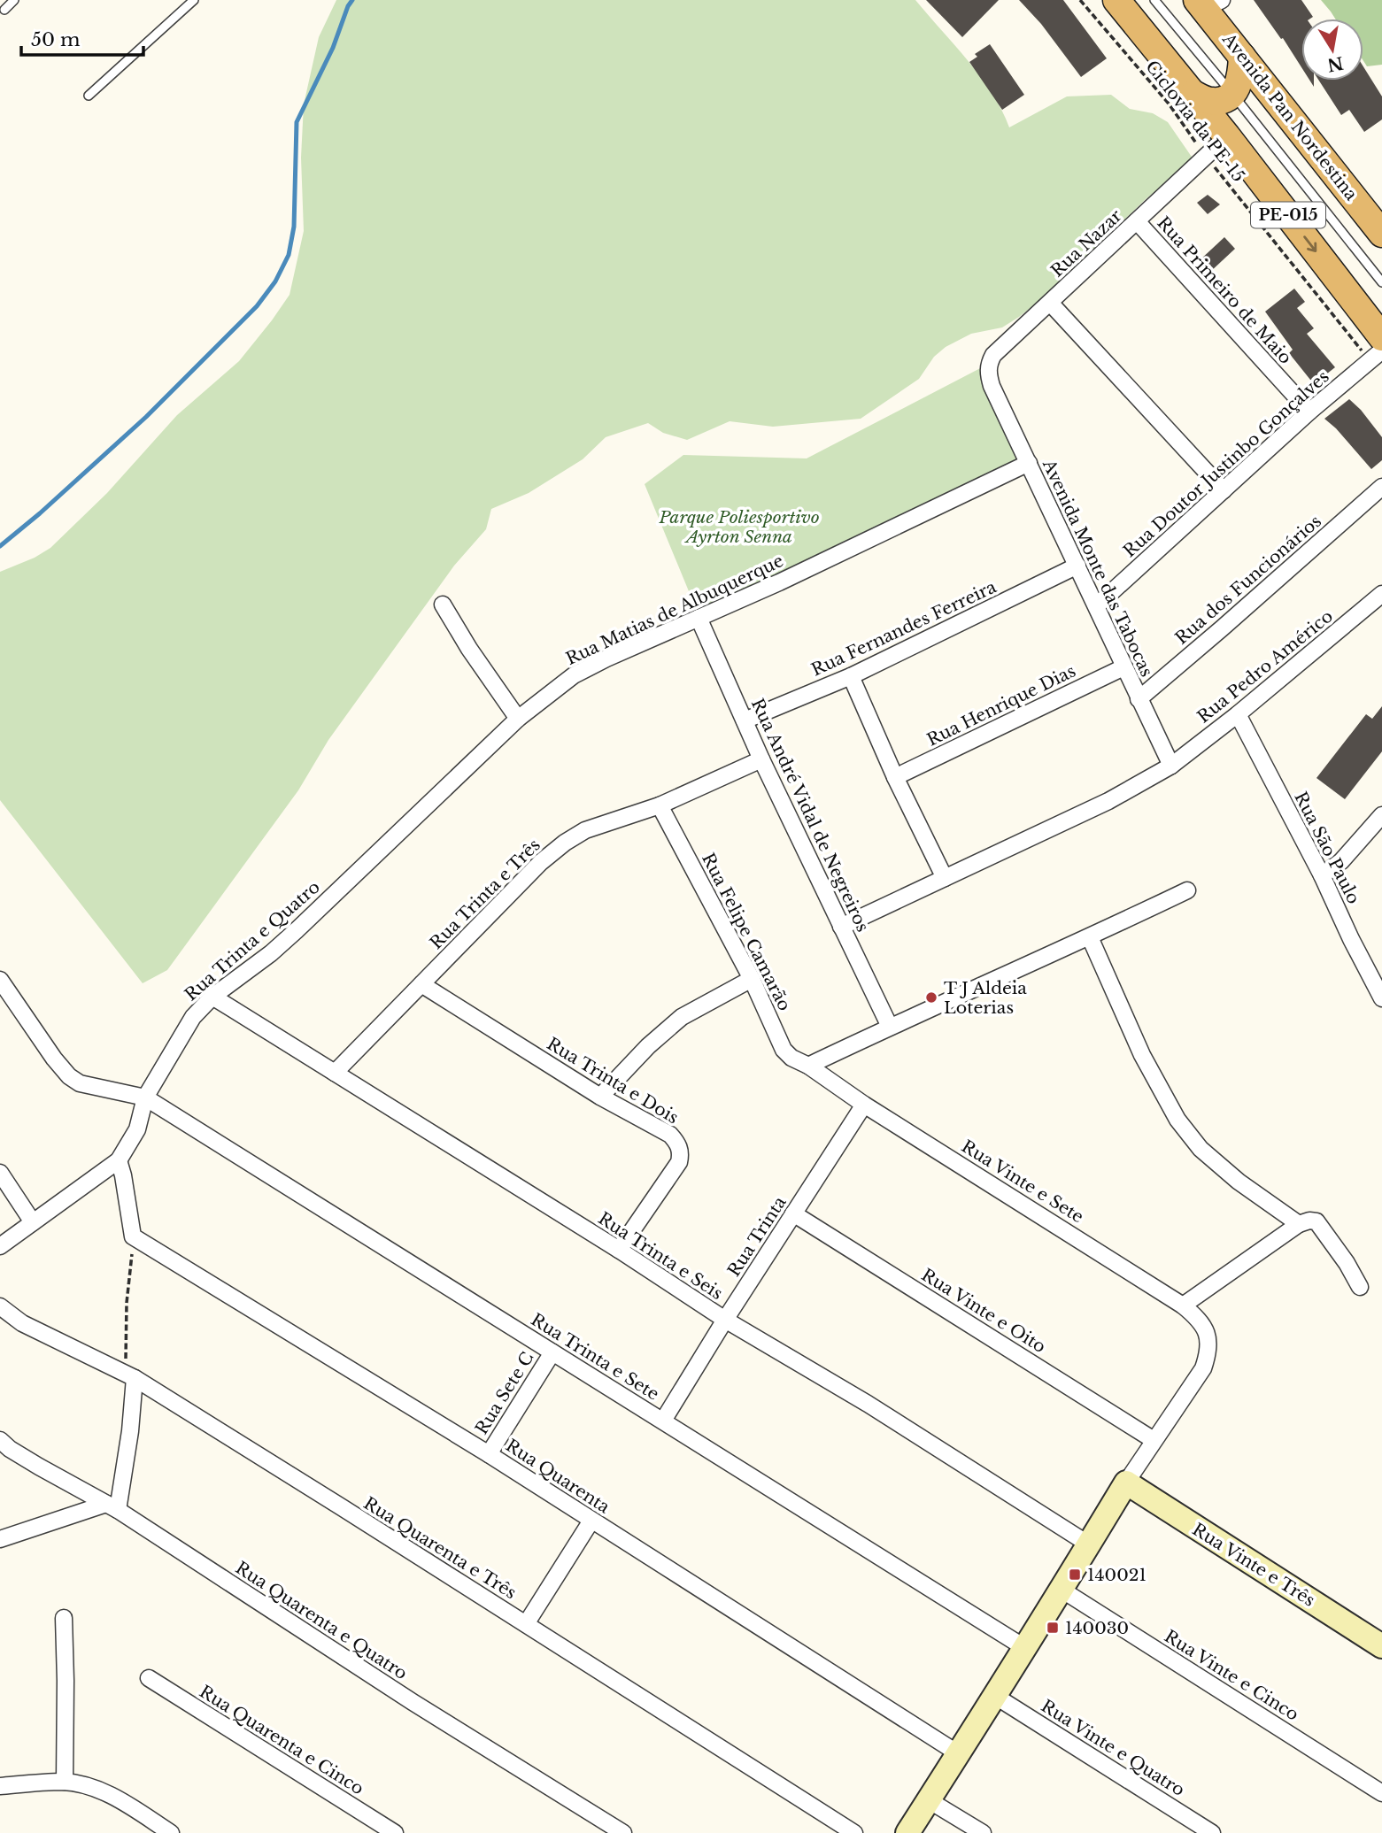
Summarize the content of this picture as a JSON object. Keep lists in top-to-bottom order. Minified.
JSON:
{"streets":{"highway":["Avenida Pan Nordestina","PE-015"],"main road":["Rua Vinte e Três"],"street":["Rua Nazar","Rua Primeiro de Maio","Rua Doutor Justinbo Gonçalves","Avenida Monte das Tabocas","Rua dos Funcionários","Rua Matias de Albuquerque","Rua Fernandes Ferreira","Rua Pedro Américo","Rua Henrique Dias","Rua André Vidal de Negreiros","Rua São Paulo","Rua Trinta e Três","Rua Felipe Camarão","Rua Trinta e Quatro","Rua Trinta e Dois","Rua Vinte e Sete","Rua Trinta","Rua Trinta e Seis","Rua Vinte e Oito","Rua Trinta e Sete","Rua Sete C","Rua Quarenta","Rua Quarenta e Três","Rua Quarenta e Quatro","Rua Vinte e Cinco","Rua Quarenta e Cinco","Rua Vinte e Quatro"],"path":["Ciclovia da PE-15"]},"crossings":[["Ciclovia da PE-15","PE-015"],["Ciclovia da PE-15","Rua Nazar"],["Ciclovia da PE-15","Rua Doutor Justinbo Gonçalves"],["PE-015","Rua Nazar"],["PE-015","Rua Doutor Justinbo Gonçalves"],["Rua Nazar","Rua Primeiro de Maio"],["Rua Nazar","Avenida Monte das Tabocas"],["Rua Primeiro de Maio","Rua Doutor Justinbo Gonçalves"],["Rua Doutor Justinbo Gonçalves","Avenida Monte das Tabocas"],["Avenida Monte das Tabocas","Rua dos Funcionários"],["Avenida Monte das Tabocas","Rua Matias de Albuquerque"],["Avenida Monte das Tabocas","Rua Fernandes Ferreira"],["Avenida Monte das Tabocas","Rua Pedro Américo"],["Avenida Monte das Tabocas","Rua Henrique Dias"],["Rua Matias de Albuquerque","Rua André Vidal de Negreiros"],["Rua Matias de Albuquerque","Rua Trinta e Quatro"],["Rua Fernandes Ferreira","Rua André Vidal de Negreiros"],["Rua Pedro Américo","Rua André Vidal de Negreiros"],["Rua Pedro Américo","Rua São Paulo"],["Rua André Vidal de Negreiros","Rua Trinta e Três"],["Rua Trinta e Três","Rua Felipe Camarão"],["Rua Trinta e Três","Rua Trinta e Dois"],["Rua Trinta e Três","Rua Trinta e Seis"],["Rua Felipe Camarão","Rua Vinte e Sete"],["Rua Trinta e Quatro","Rua Trinta e Seis"],["Rua Trinta e Quatro","Rua Trinta e Sete"],["Rua Trinta e Dois","Rua Trinta e Seis"],["Rua Vinte e Sete","Rua Trinta"],["Rua Vinte e Sete","Rua Vinte e Oito"],["Rua Trinta","Rua Trinta e Seis"],["Rua Trinta","Rua Vinte e Oito"],["Rua Trinta","Rua Trinta e Sete"],["Rua Trinta e Sete","Rua Sete C"],["Rua Sete C","Rua Quarenta"]],"parks":["Parque Poliesportivo Ayrton Senna"],"places":{"other":["T J Aldeia Loterias"],"transit":["140021","140030"]},"scale_bar":"50 m","north":"bottom"}
